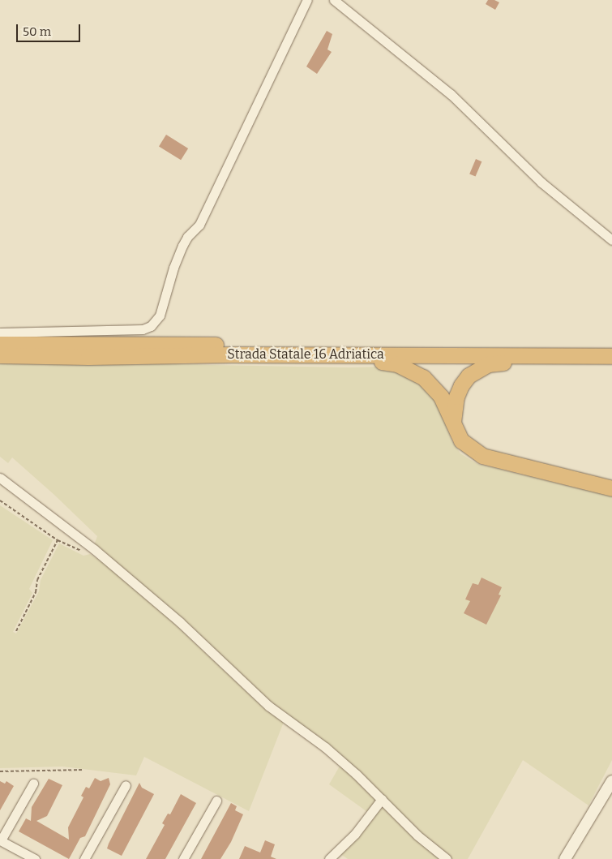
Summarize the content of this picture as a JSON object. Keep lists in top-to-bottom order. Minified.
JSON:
{"streets":{"highway":["Strada Statale 16 Adriatica"]},"scale_bar":"50 m"}
